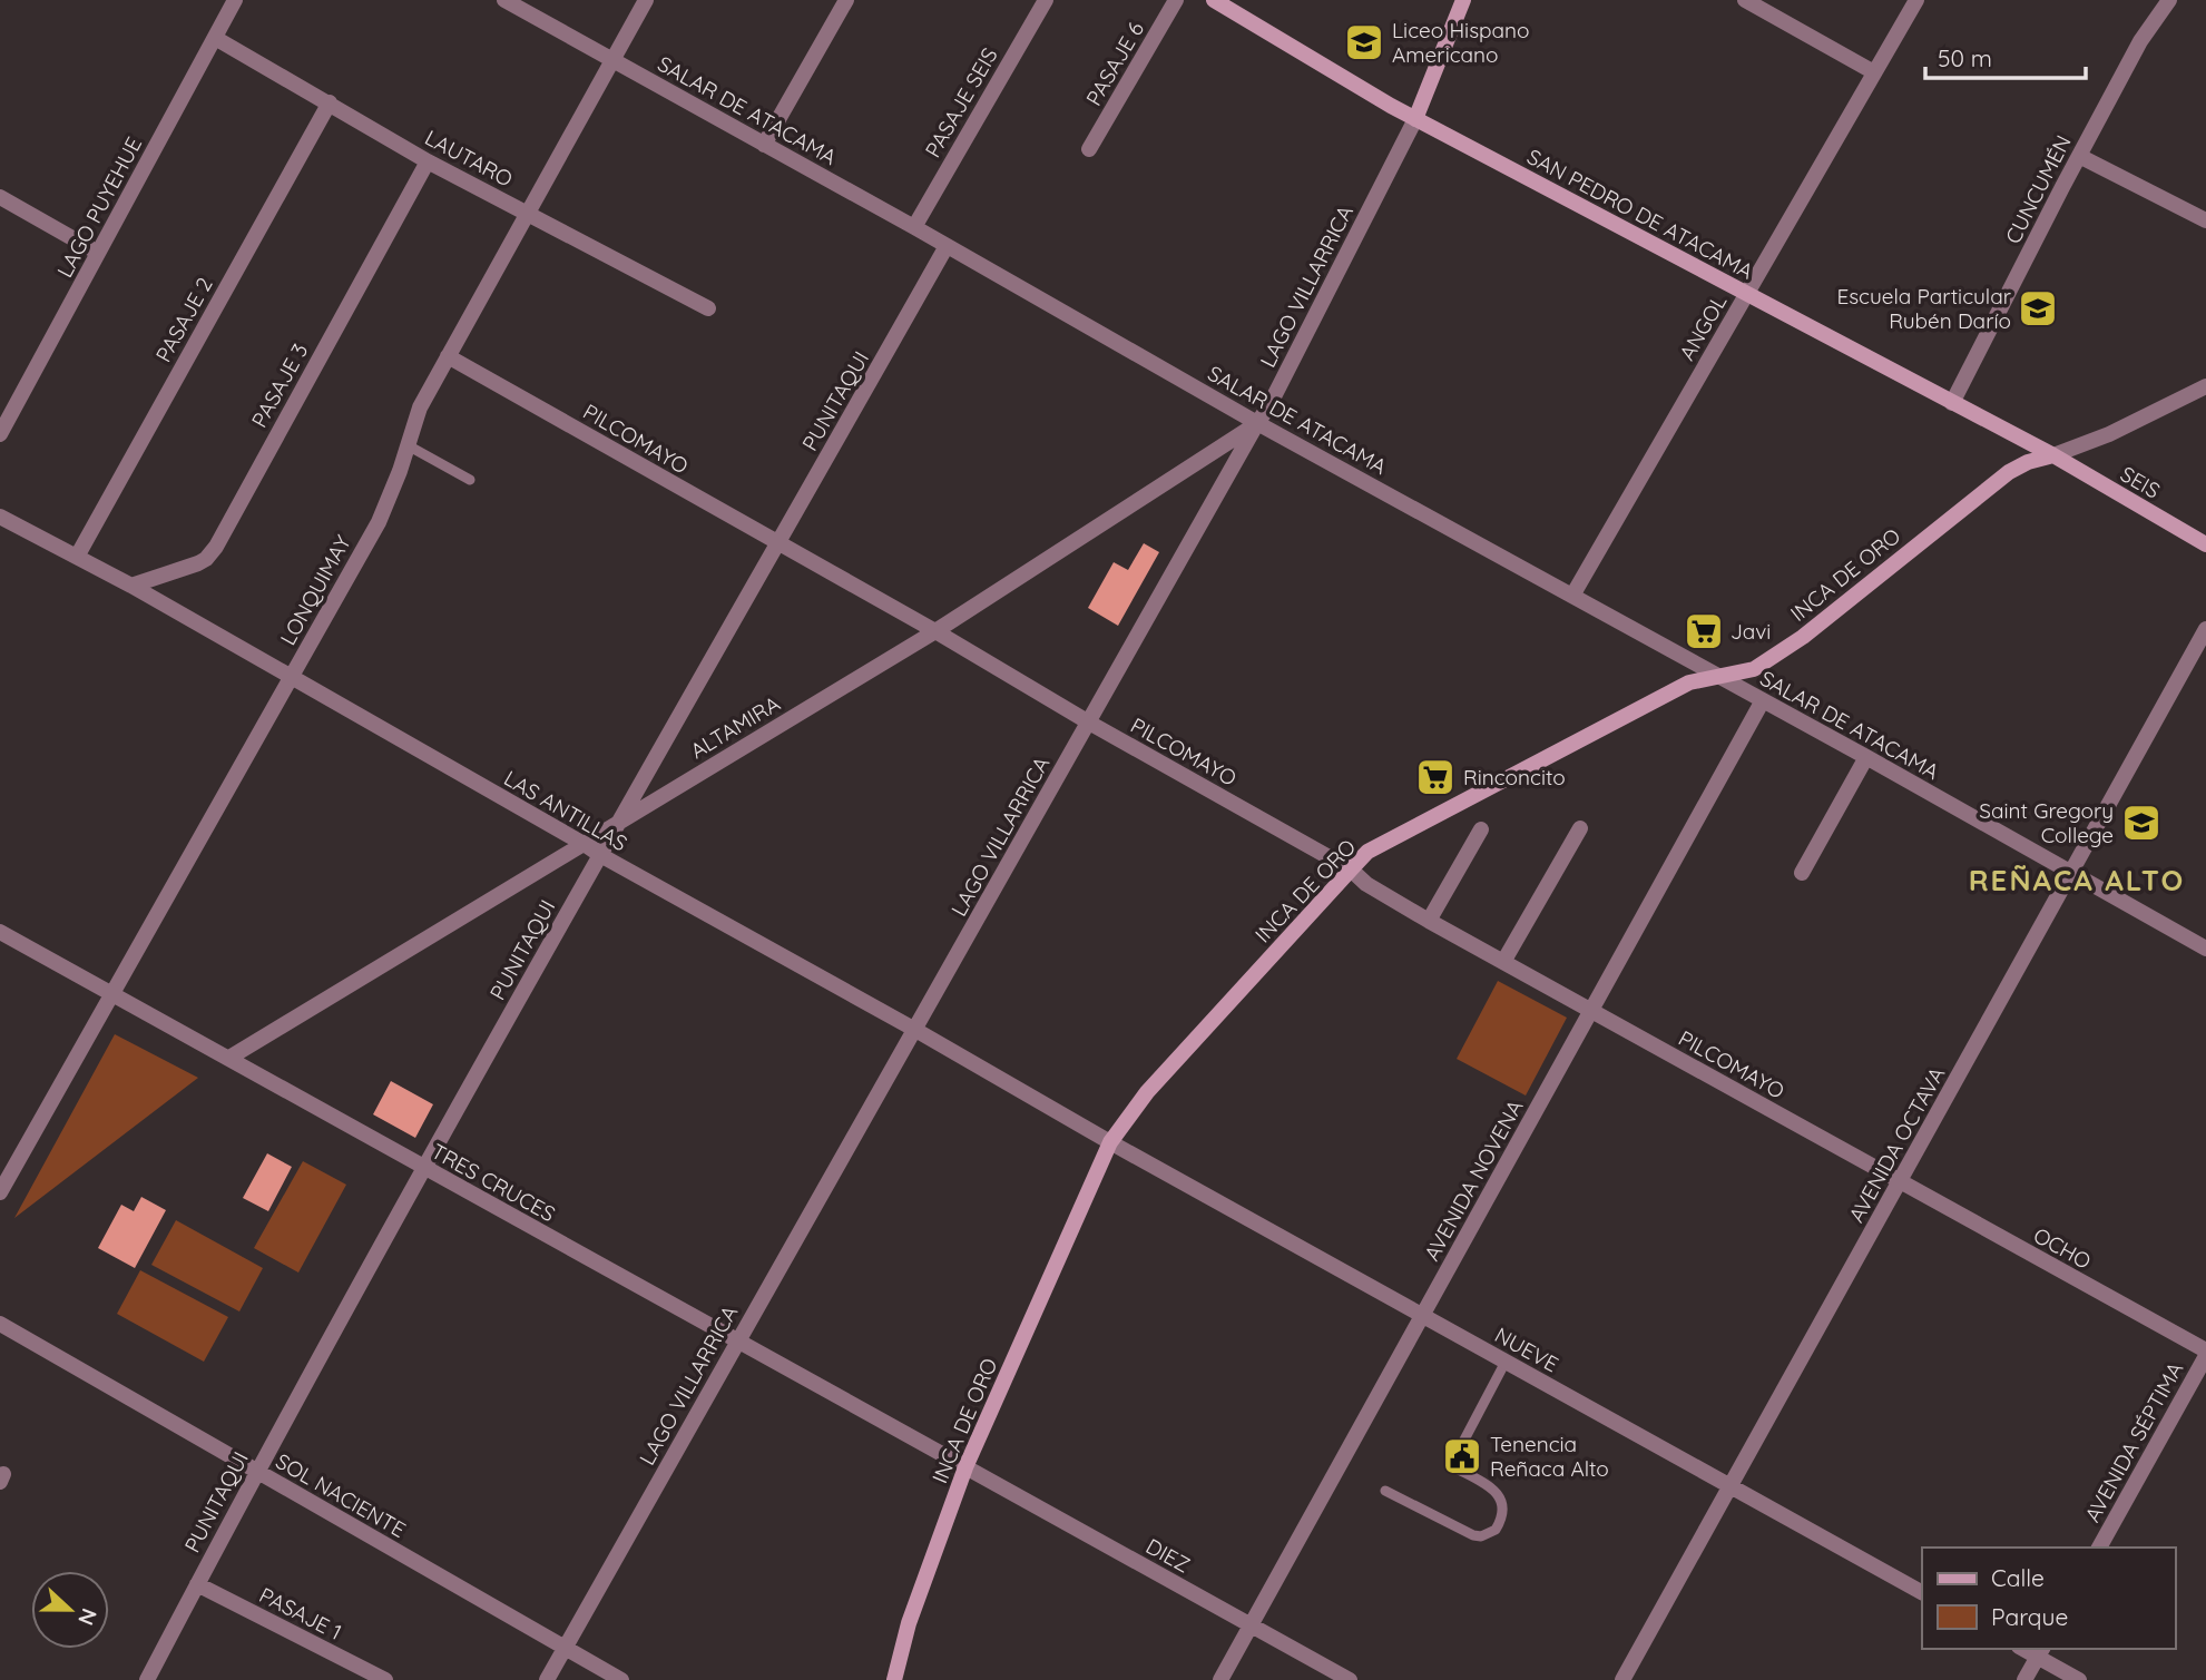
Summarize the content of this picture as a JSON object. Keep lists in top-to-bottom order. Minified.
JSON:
{"streets":{"street":["PASAJE 6","PASAJE SEIS","SALAR DE ATACAMA","LAUTARO","CUNCUMÉN","LAGO PUYEHUE","SAN PEDRO DE ATACAMA","LAGO VILLARRICA","PASAJE 2","ANGOL","PASAJE 3","PUNITAQUI","PILCOMAYO","SEIS","INCA DE ORO","LONQUIMAY","ALTAMIRA","LAS ANTILLAS","AVENIDA OCTAVA","AVENIDA NOVENA","TRES CRUCES","OCHO","NUEVE","AVENIDA SÉPTIMA","SOL NACIENTE","DIEZ","PASAJE 1"]},"crossings":[["PASAJE SEIS","SALAR DE ATACAMA"],["SALAR DE ATACAMA","LAGO VILLARRICA"],["SALAR DE ATACAMA","ANGOL"],["SALAR DE ATACAMA","PUNITAQUI"],["SALAR DE ATACAMA","INCA DE ORO"],["SALAR DE ATACAMA","LONQUIMAY"],["SALAR DE ATACAMA","ALTAMIRA"],["SALAR DE ATACAMA","AVENIDA OCTAVA"],["SALAR DE ATACAMA","AVENIDA NOVENA"],["LAUTARO","LAGO PUYEHUE"],["LAUTARO","PASAJE 2"],["LAUTARO","PASAJE 3"],["LAUTARO","LONQUIMAY"],["CUNCUMÉN","SAN PEDRO DE ATACAMA"],["SAN PEDRO DE ATACAMA","LAGO VILLARRICA"],["SAN PEDRO DE ATACAMA","ANGOL"],["SAN PEDRO DE ATACAMA","SEIS"],["SAN PEDRO DE ATACAMA","INCA DE ORO"],["LAGO VILLARRICA","PILCOMAYO"],["LAGO VILLARRICA","ALTAMIRA"],["LAGO VILLARRICA","LAS ANTILLAS"],["LAGO VILLARRICA","TRES CRUCES"],["LAGO VILLARRICA","SOL NACIENTE"],["PASAJE 2","LAS ANTILLAS"],["PASAJE 3","LAS ANTILLAS"],["PUNITAQUI","PILCOMAYO"],["PUNITAQUI","ALTAMIRA"],["PUNITAQUI","LAS ANTILLAS"],["PUNITAQUI","TRES CRUCES"],["PUNITAQUI","SOL NACIENTE"],["PUNITAQUI","PASAJE 1"],["PILCOMAYO","INCA DE ORO"],["PILCOMAYO","LONQUIMAY"],["PILCOMAYO","ALTAMIRA"],["PILCOMAYO","AVENIDA OCTAVA"],["PILCOMAYO","AVENIDA NOVENA"],["PILCOMAYO","OCHO"],["SEIS","INCA DE ORO"],["INCA DE ORO","LAS ANTILLAS"],["INCA DE ORO","TRES CRUCES"],["INCA DE ORO","NUEVE"],["INCA DE ORO","DIEZ"],["LONQUIMAY","LAS ANTILLAS"],["LONQUIMAY","TRES CRUCES"],["ALTAMIRA","LAS ANTILLAS"],["ALTAMIRA","TRES CRUCES"],["LAS ANTILLAS","NUEVE"],["AVENIDA OCTAVA","OCHO"],["AVENIDA OCTAVA","NUEVE"],["AVENIDA NOVENA","NUEVE"],["AVENIDA NOVENA","DIEZ"],["TRES CRUCES","DIEZ"],["OCHO","AVENIDA SÉPTIMA"]],"districts":["REÑACA ALTO"],"places":{"school or university":["Liceo Hispano Americano","Escuela Particular Rubén Darío","Saint Gregory College"],"supermarket":["Javi","Rinconcito"],"public building":["Tenencia Reñaca Alto"]},"legend":["Calle","Parque"],"scale_bar":"50 m","north":"right"}
